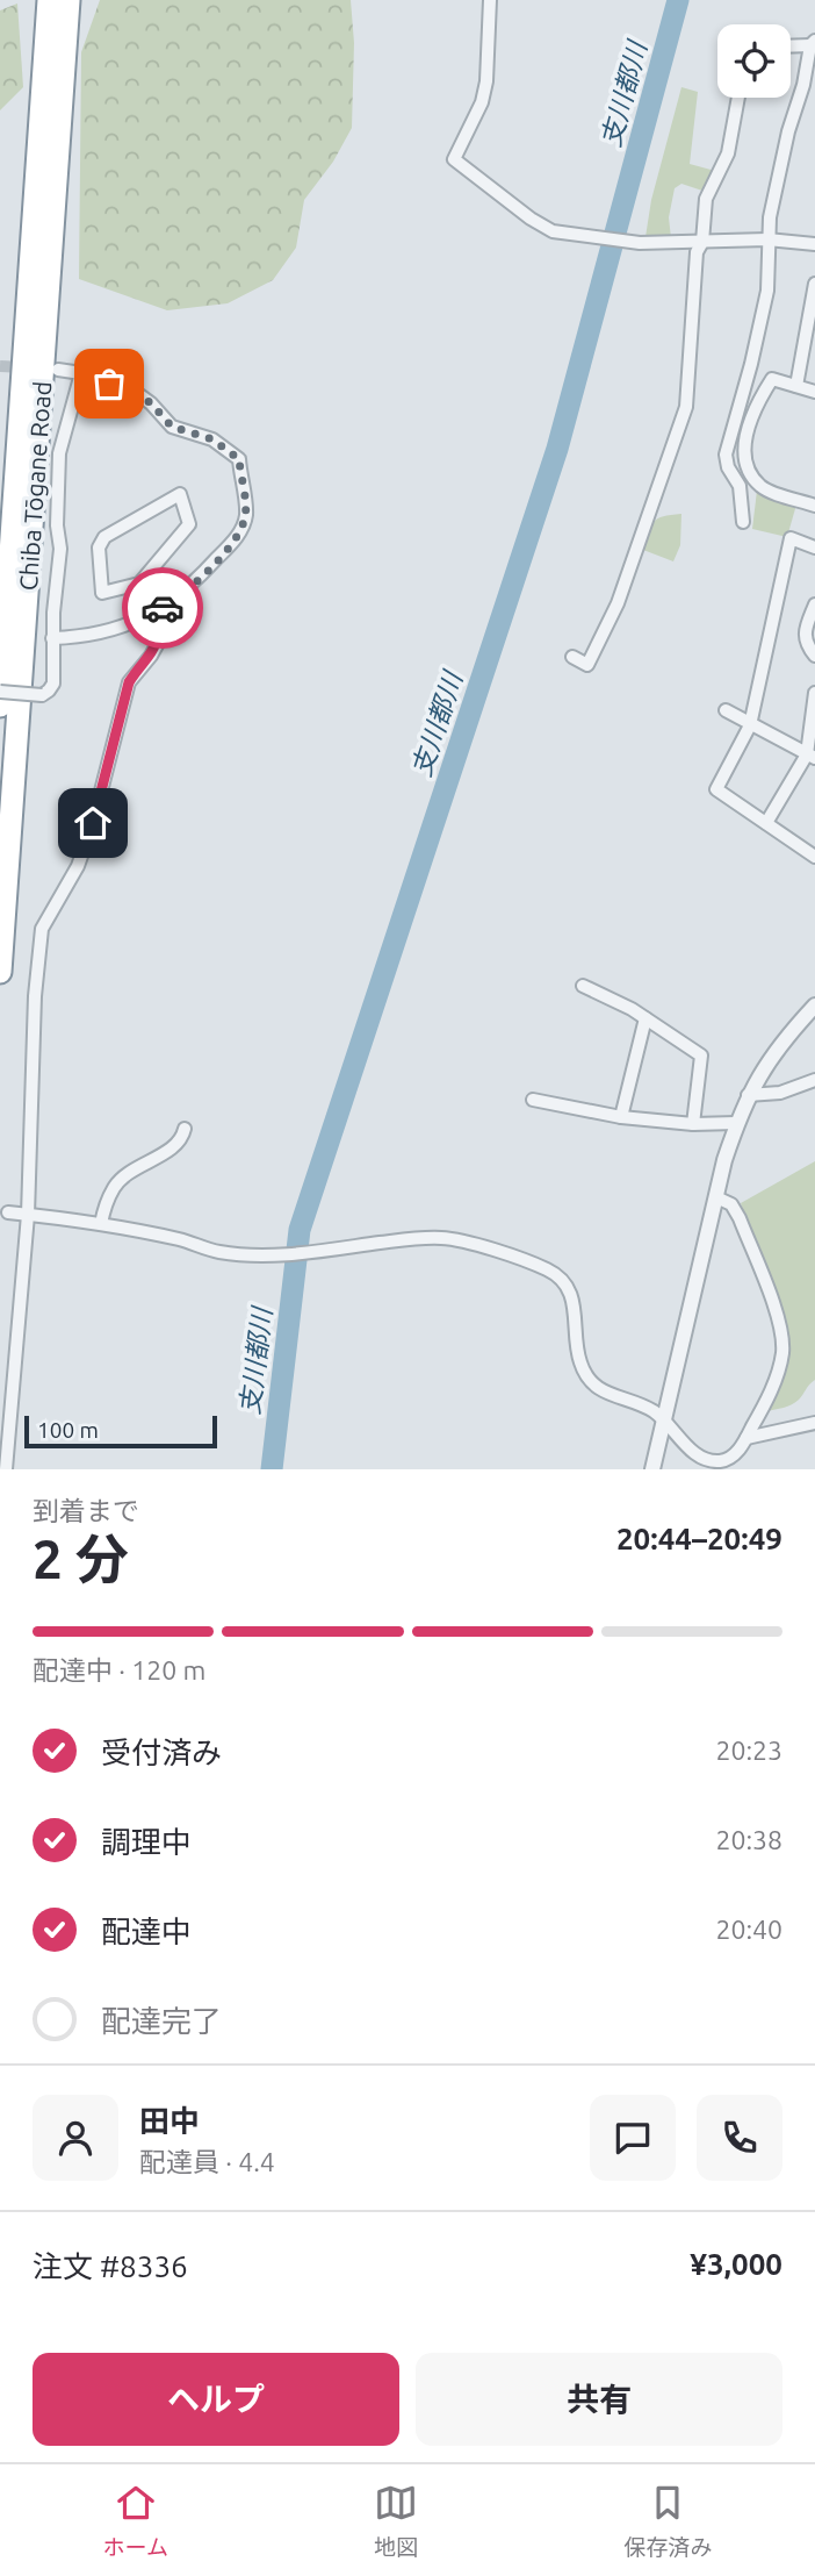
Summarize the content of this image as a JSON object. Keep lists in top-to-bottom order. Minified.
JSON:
{"streets":{"highway":["Chiba Tōgane Road"]},"water":["支川都川"],"scale_bar":"100 m","page":{"scale":"100 m","heading":["2 分","到着まで","20:44–20:49"],"panel":["田中","配達員 · 4.4","注文 #8336","¥3,000"],"bar":"配達中 · 120 m","list":[["受付済み","20:23"],["調理中","20:38"],["配達中","20:40"],"配達完了"],"buttons":["ヘルプ","共有"],"tabs":["ホーム","地図","保存済み"]}}
